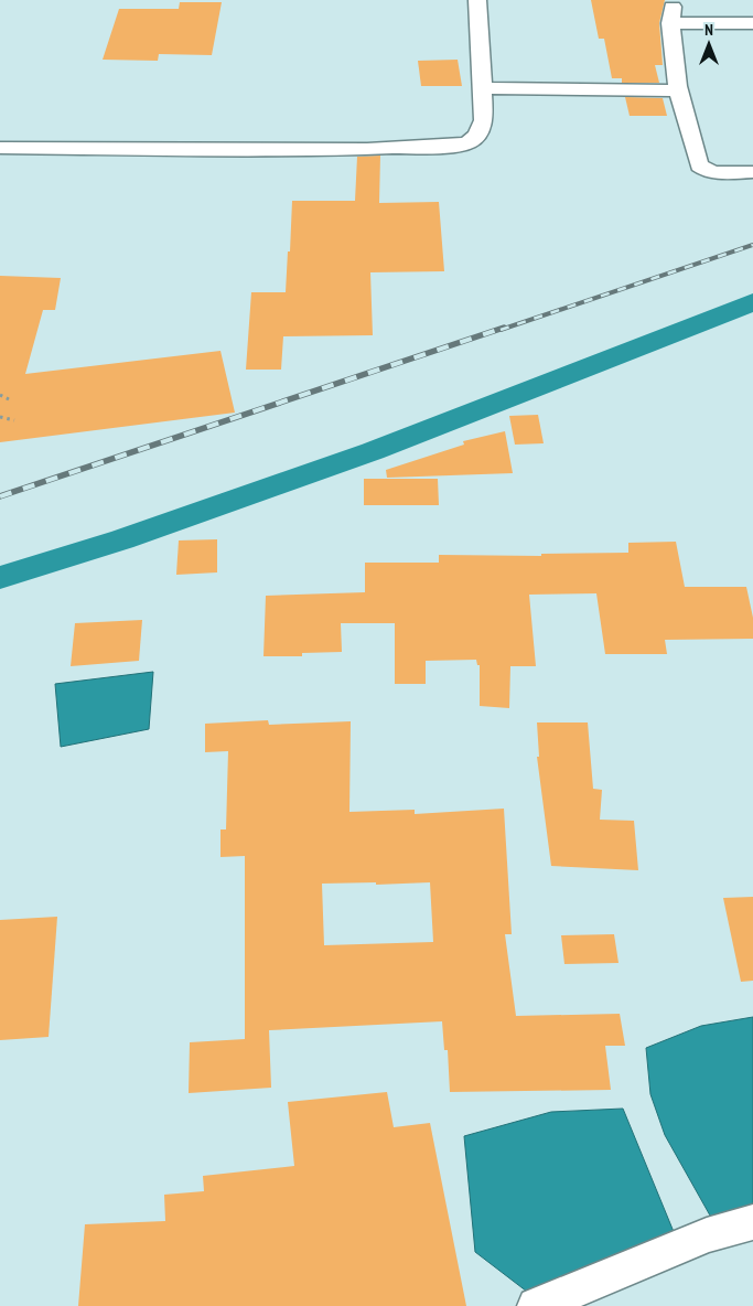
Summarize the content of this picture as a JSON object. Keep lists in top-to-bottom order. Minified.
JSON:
{"north":"top"}
